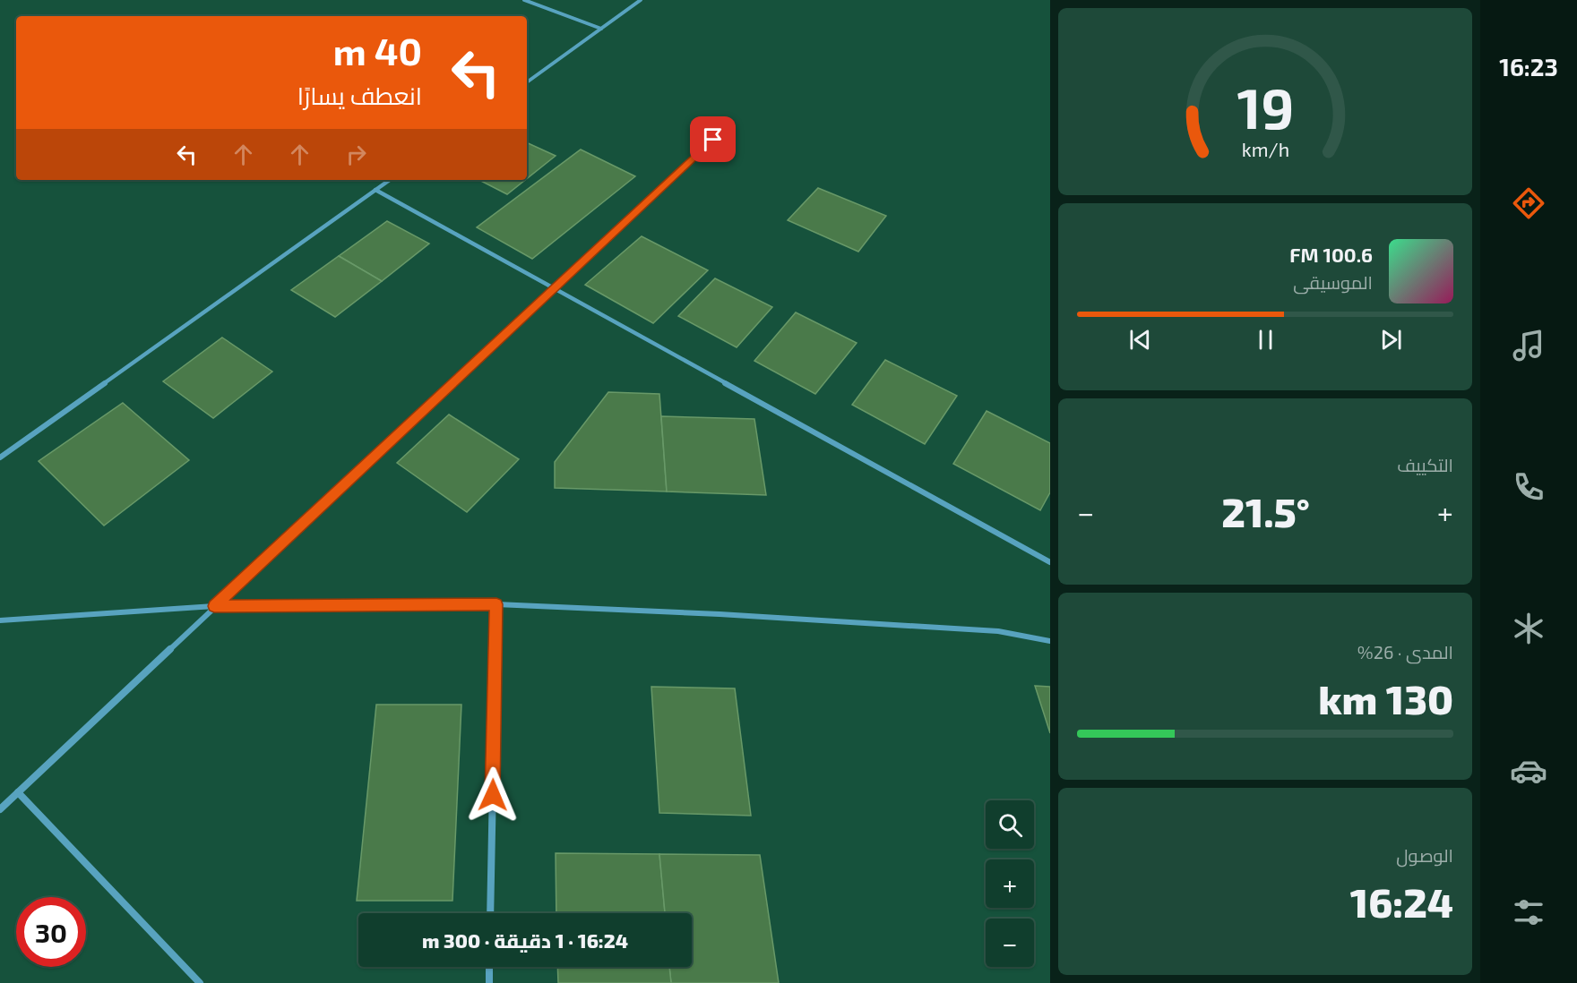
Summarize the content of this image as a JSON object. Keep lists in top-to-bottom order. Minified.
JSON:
{"page":{"tabs":"16:23","turn":["40 m","انعطف يسارًا"],"song":["100.6 FM","الموسيقى"],"tile":["التكييف",["المدى · 26%","130 km"],["الوصول","16:24"]],"heat":["−","21.5°","+"],"map_buttons":["+","−"],"limit":"30","trip":"16:24 · 1 دقيقة · 300 m","gauge":["19","km/h"]}}
